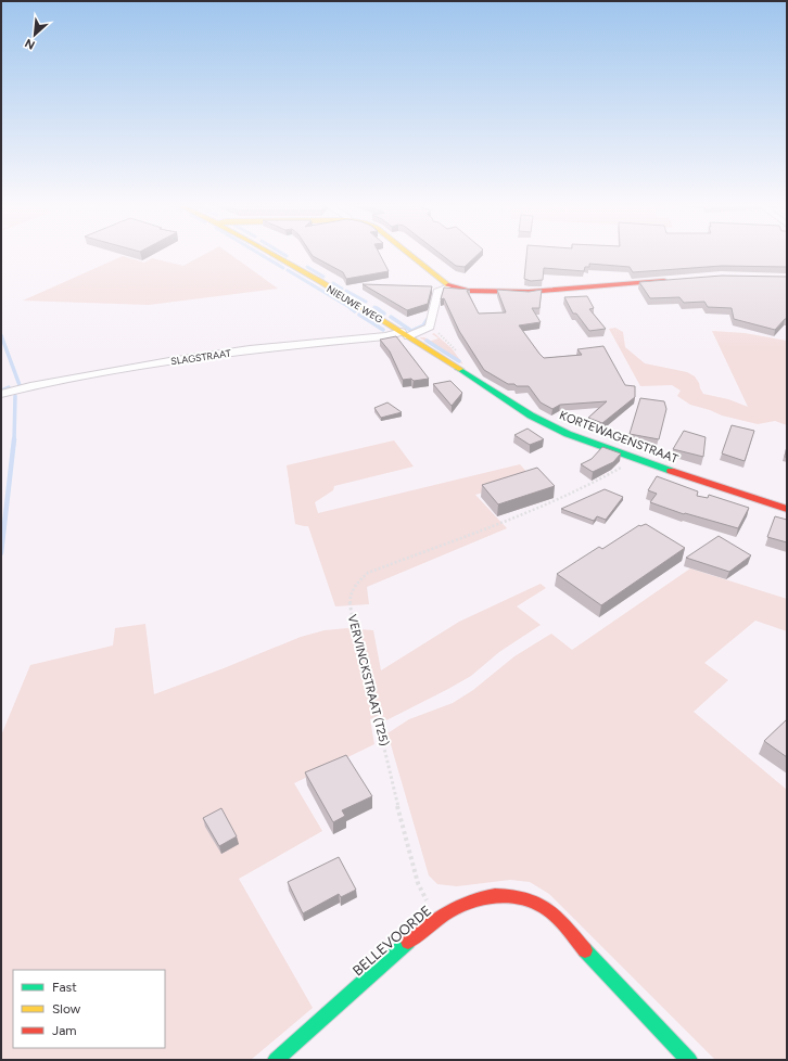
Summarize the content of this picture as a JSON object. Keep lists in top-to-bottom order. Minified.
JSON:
{"streets":{"street":["NIEUWE WEG","SLAGSTRAAT","KORTEWAGENSTRAAT","BELLEVOORDE"],"path":["VERVINCKSTRAAT (T25)"]},"crossings":[["NIEUWE WEG","SLAGSTRAAT"],["NIEUWE WEG","KORTEWAGENSTRAAT"],["SLAGSTRAAT","KORTEWAGENSTRAAT"],["KORTEWAGENSTRAAT","VERVINCKSTRAAT (T25)"],["VERVINCKSTRAAT (T25)","BELLEVOORDE"]],"legend":["Fast","Slow","Jam"],"north":"bottom left"}
